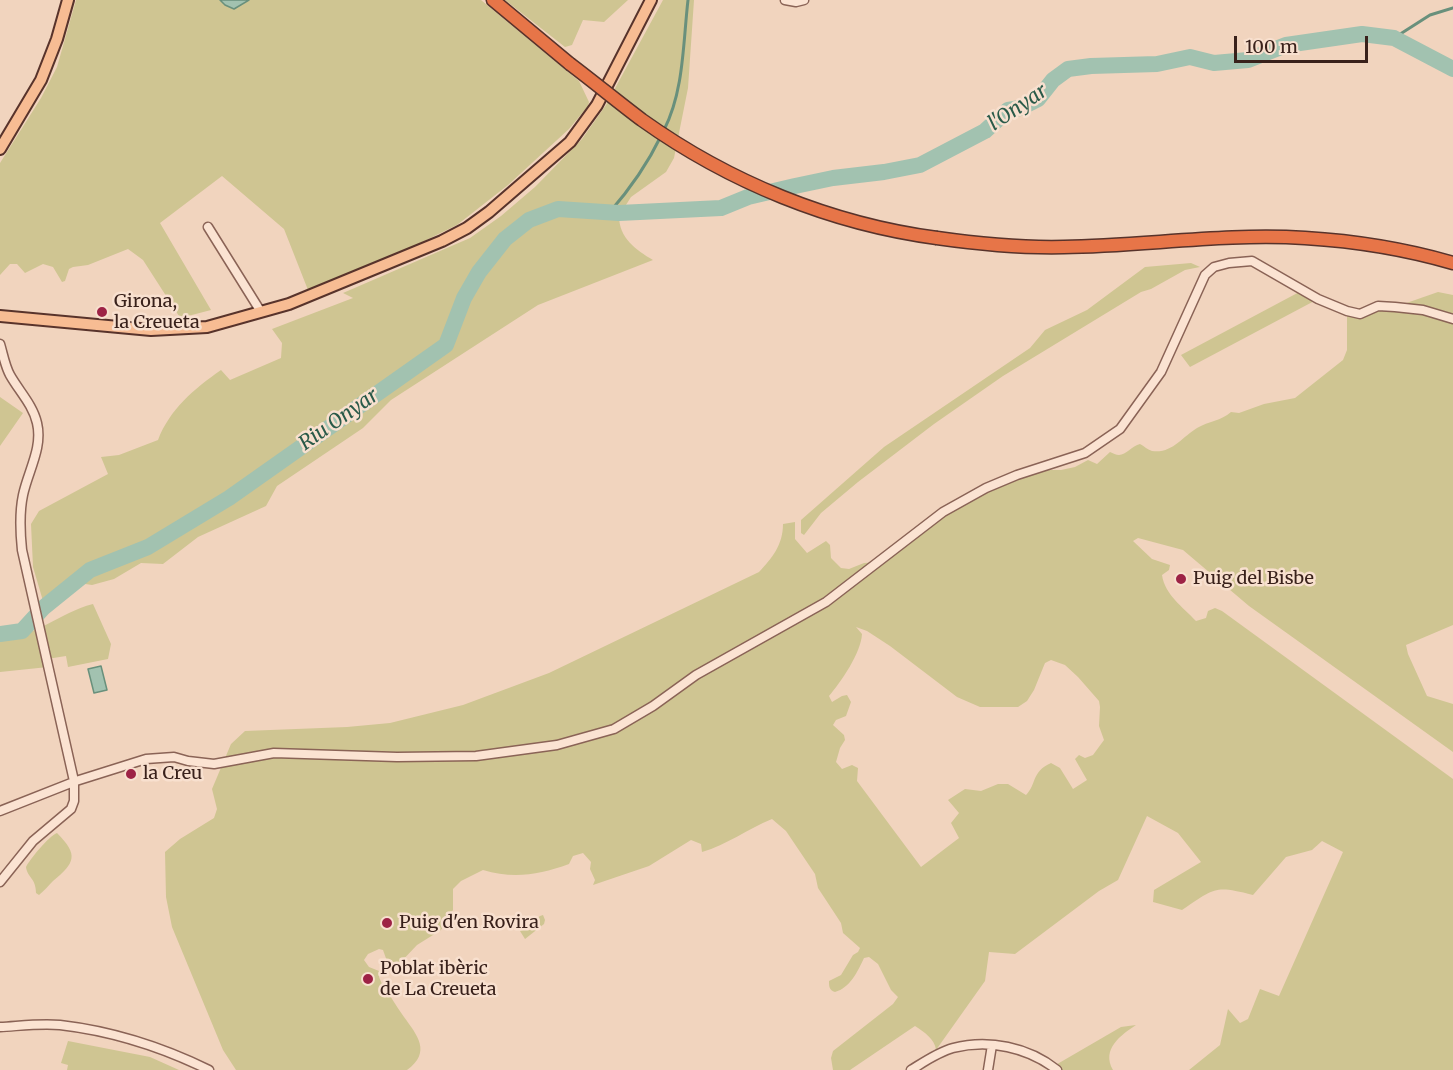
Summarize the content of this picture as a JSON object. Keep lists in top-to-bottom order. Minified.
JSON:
{"water":["l'Onyar","Riu Onyar"],"places":["Girona, la Creueta","Puig del Bisbe","la Creu","Puig d'en Rovira","Poblat ibèric de La Creueta"],"scale_bar":"100 m"}
